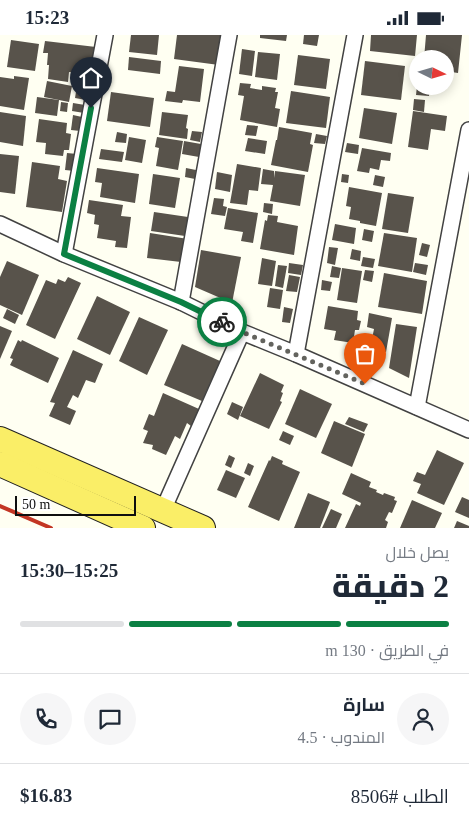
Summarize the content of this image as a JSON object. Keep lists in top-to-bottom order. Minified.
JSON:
{"scale_bar":"50 m","north":"right","page":{"status":"15:23","scale":"50 m","heading":["2 دقيقة","يصل خلال","15:25–15:30"],"panel":["سارة","المندوب · 4.5","الطلب #8506","$16.83"],"bar":"في الطريق · 130 m"}}
